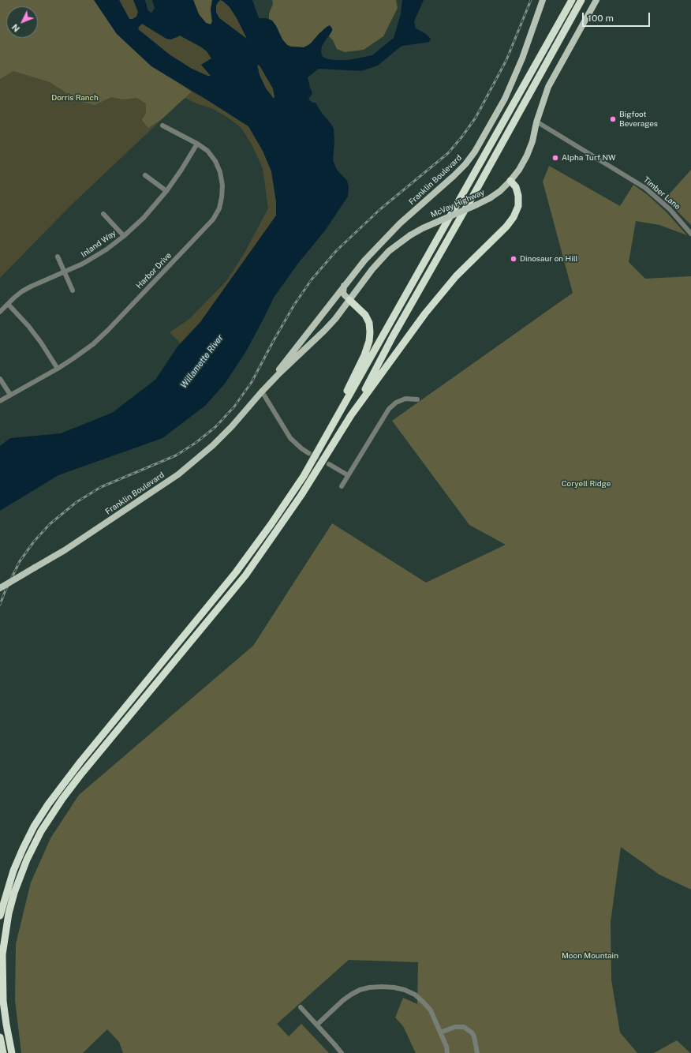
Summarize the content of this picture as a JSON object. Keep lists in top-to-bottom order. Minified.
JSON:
{"streets":{"main road":["Franklin Boulevard","McVay Highway"],"street":["Timber Lane","Inland Way","Harbor Drive"]},"crossings":[["Franklin Boulevard","McVay Highway"],["Timber Lane","McVay Highway"],["Inland Way","Harbor Drive"]],"water":["Willamette River"],"parks":["Dorris Ranch","Coryell Ridge","Moon Mountain"],"places":["Bigfoot Beverages","Alpha Turf NW","Dinosaur on Hill"],"scale_bar":"100 m","north":"bottom left"}
